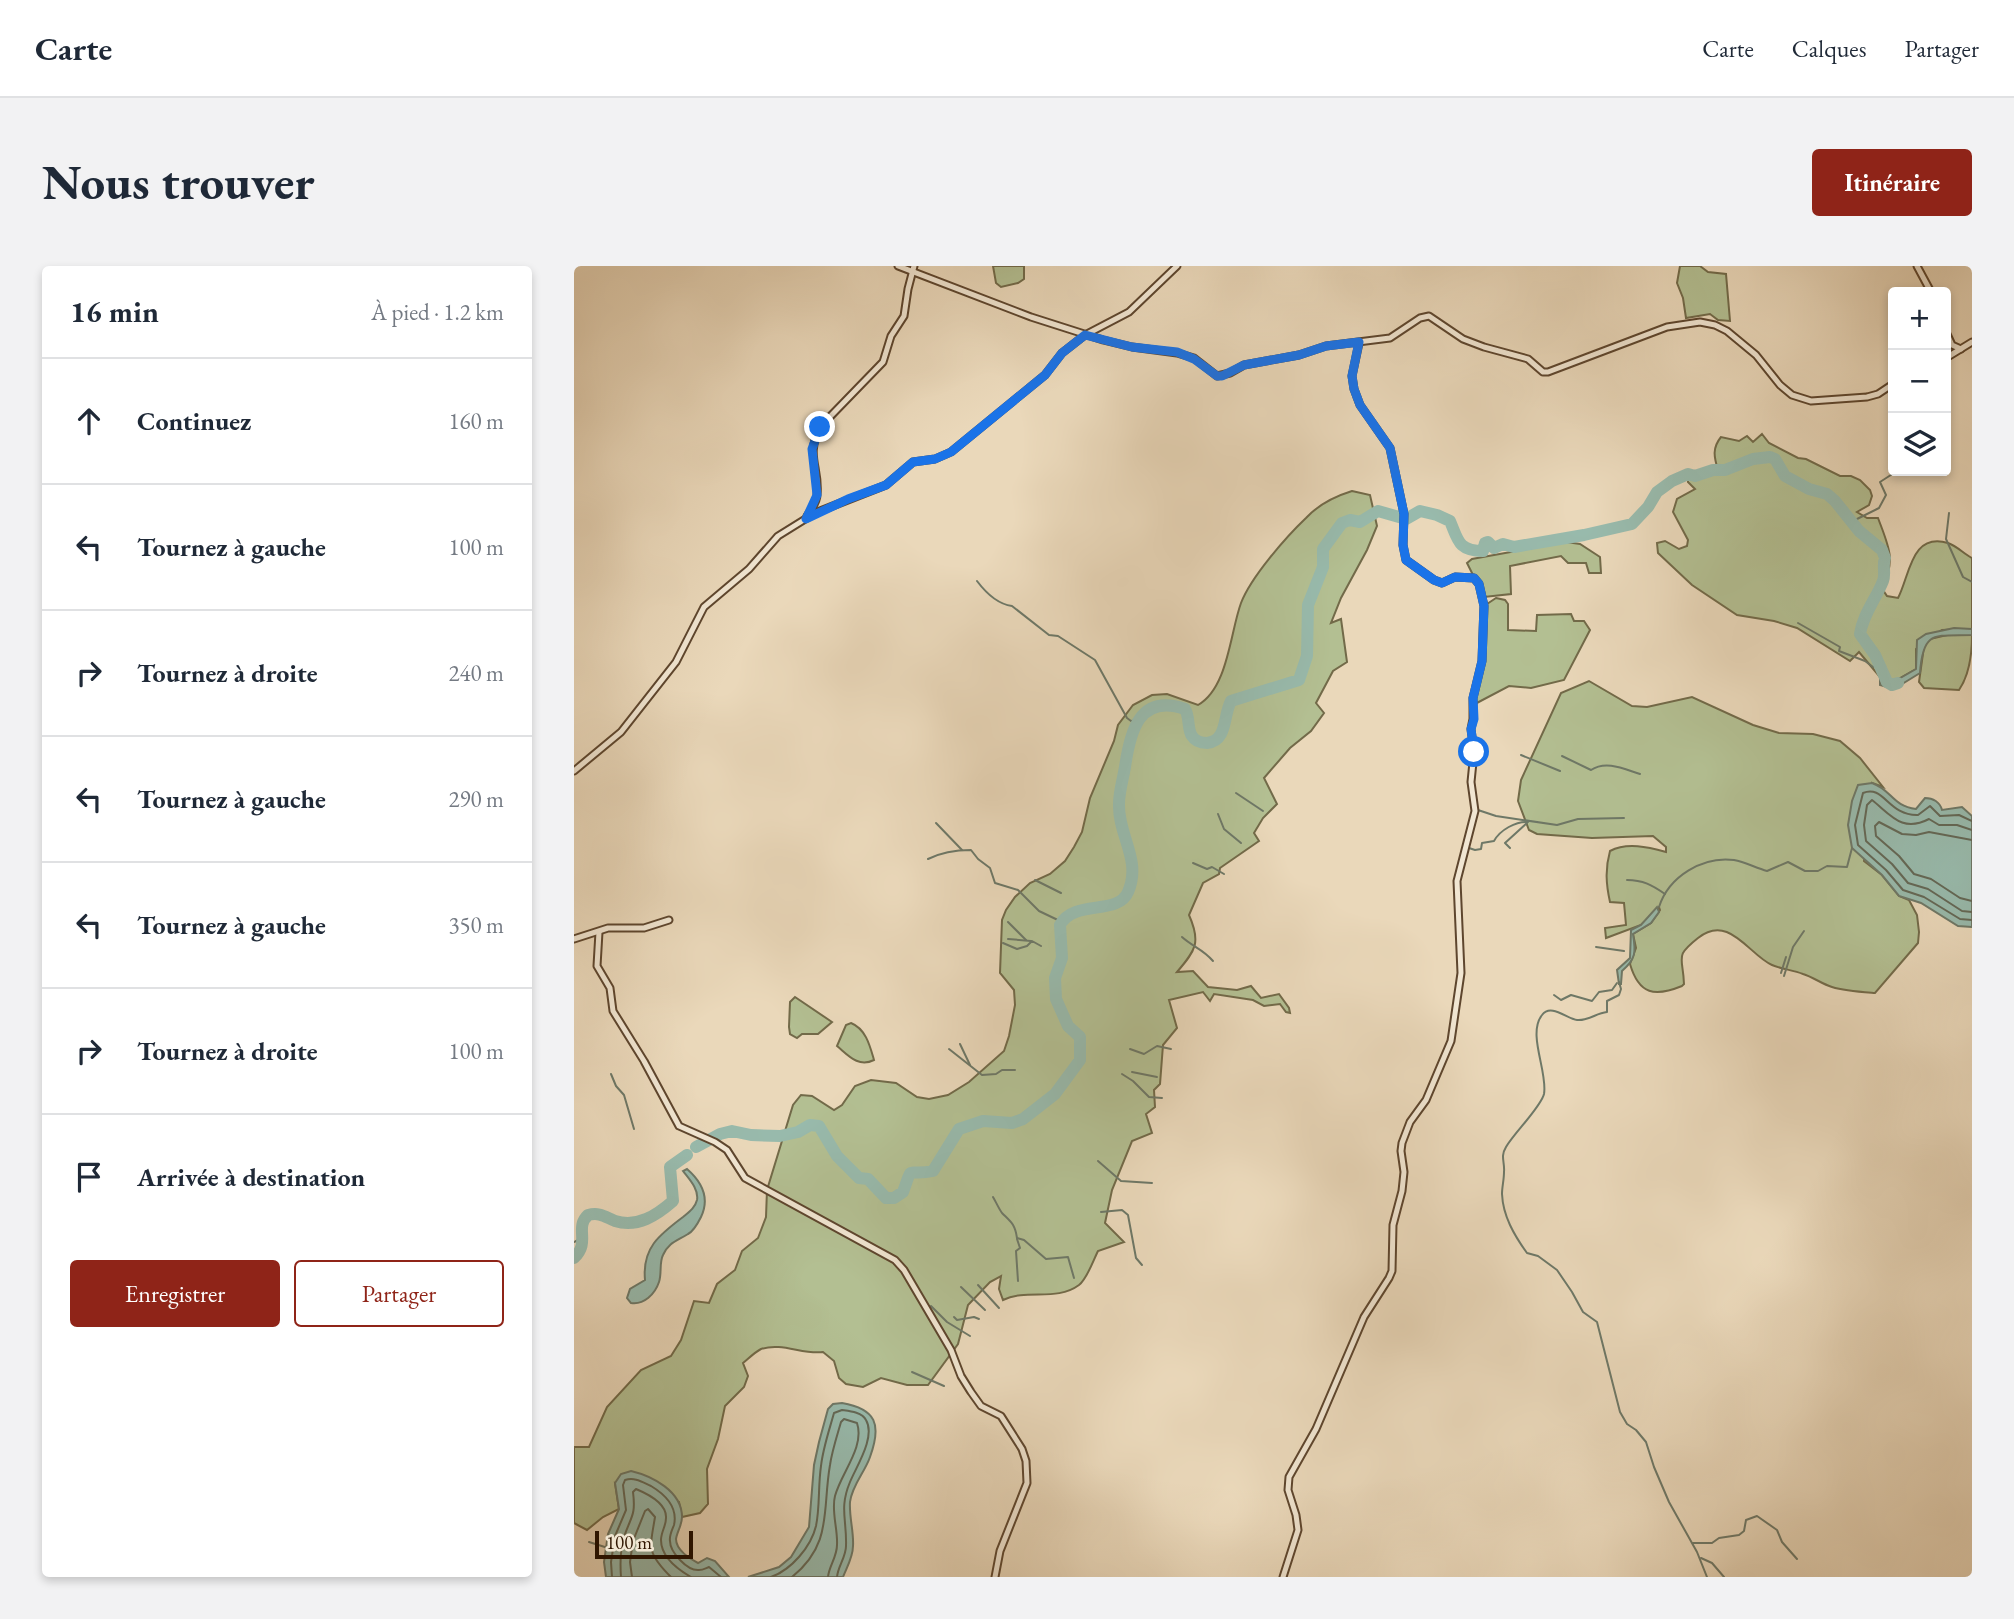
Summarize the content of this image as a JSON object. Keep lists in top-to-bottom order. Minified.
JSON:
{"scale_bar":"100 m","page":{"header":"Carte","nav":["Carte","Calques","Partager"],"buttons":["Itinéraire",["Enregistrer","Partager"]],"title":"Nous trouver","heading":["16 min","À pied · 1.2 km"],"map_buttons":["+","−"],"list":[["Continuez","160 m"],["Tournez à gauche","100 m"],["Tournez à droite","240 m"],["Tournez à gauche","290 m"],["Tournez à gauche","350 m"],["Tournez à droite","100 m"],"Arrivée à destination"],"scale":"100 m"}}
